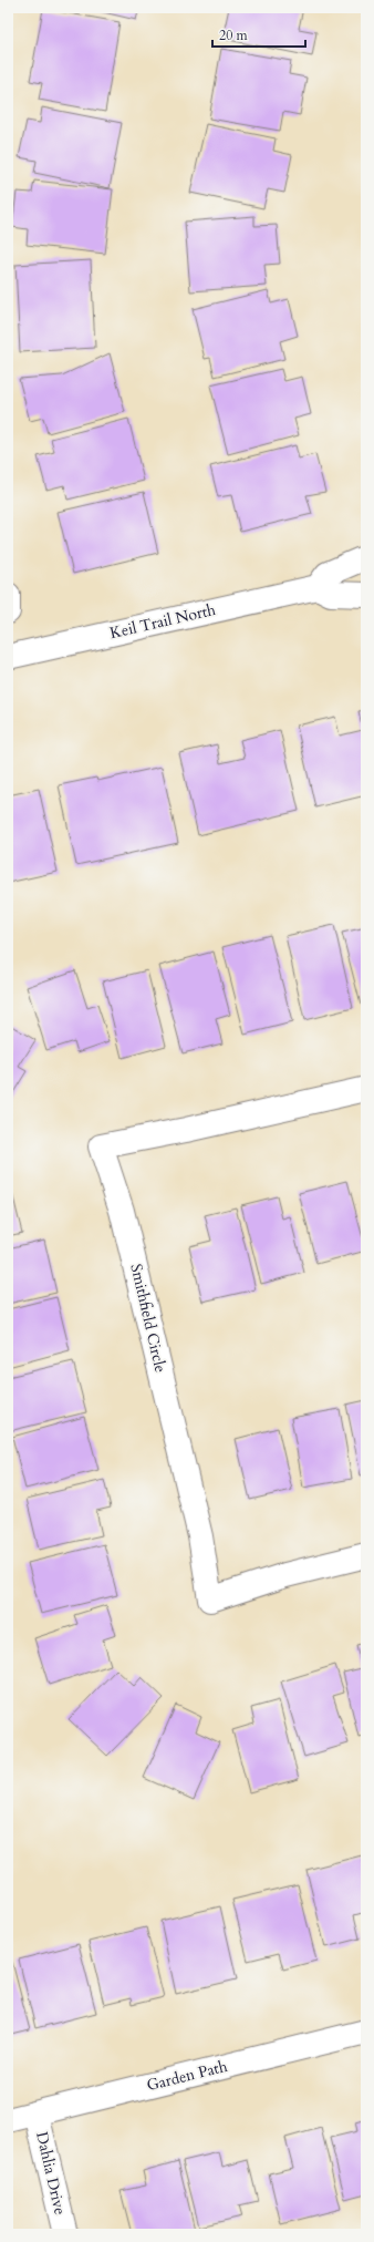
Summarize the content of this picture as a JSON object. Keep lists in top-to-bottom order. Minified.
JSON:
{"streets":{"street":["Keil Trail North","Smithfield Circle","Garden Path","Dahlia Drive"]},"crossings":[["Garden Path","Dahlia Drive"]],"scale_bar":"20 m"}
